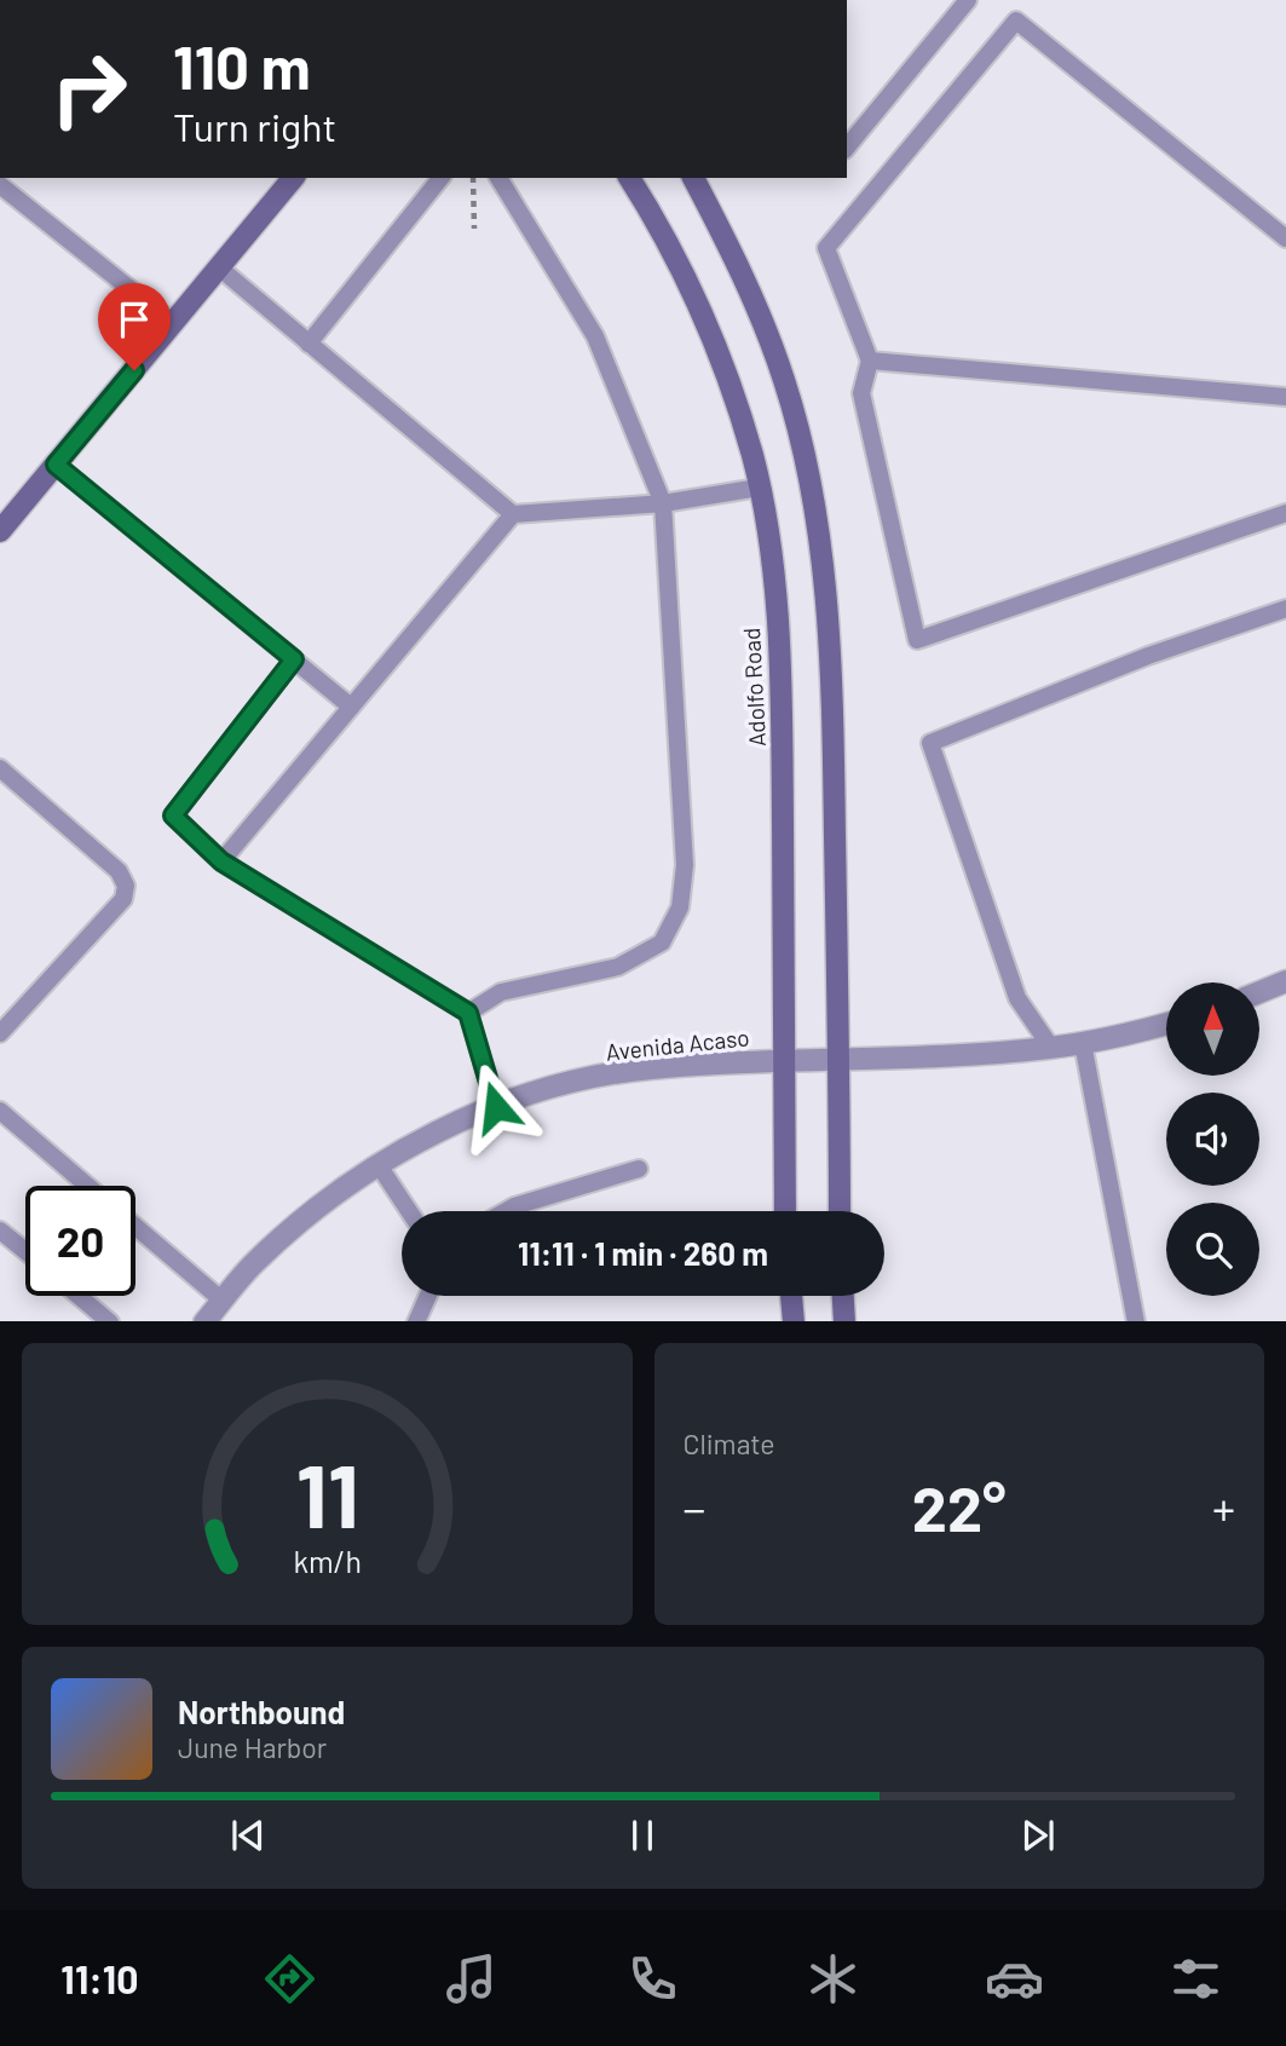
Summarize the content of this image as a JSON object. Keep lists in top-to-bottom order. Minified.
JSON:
{"streets":{"main road":["Adolfo Road"],"street":["Avenida Acaso"]},"crossings":[["Adolfo Road","Avenida Acaso"]],"north":"top","page":{"turn":["110 m","Turn right"],"limit":"20","trip":"11:11 · 1 min · 260 m","tile":"Climate","heat":["−","22°","+"],"song":["Northbound","June Harbor"],"tabs":"11:10","gauge":["11","km/h"]}}
